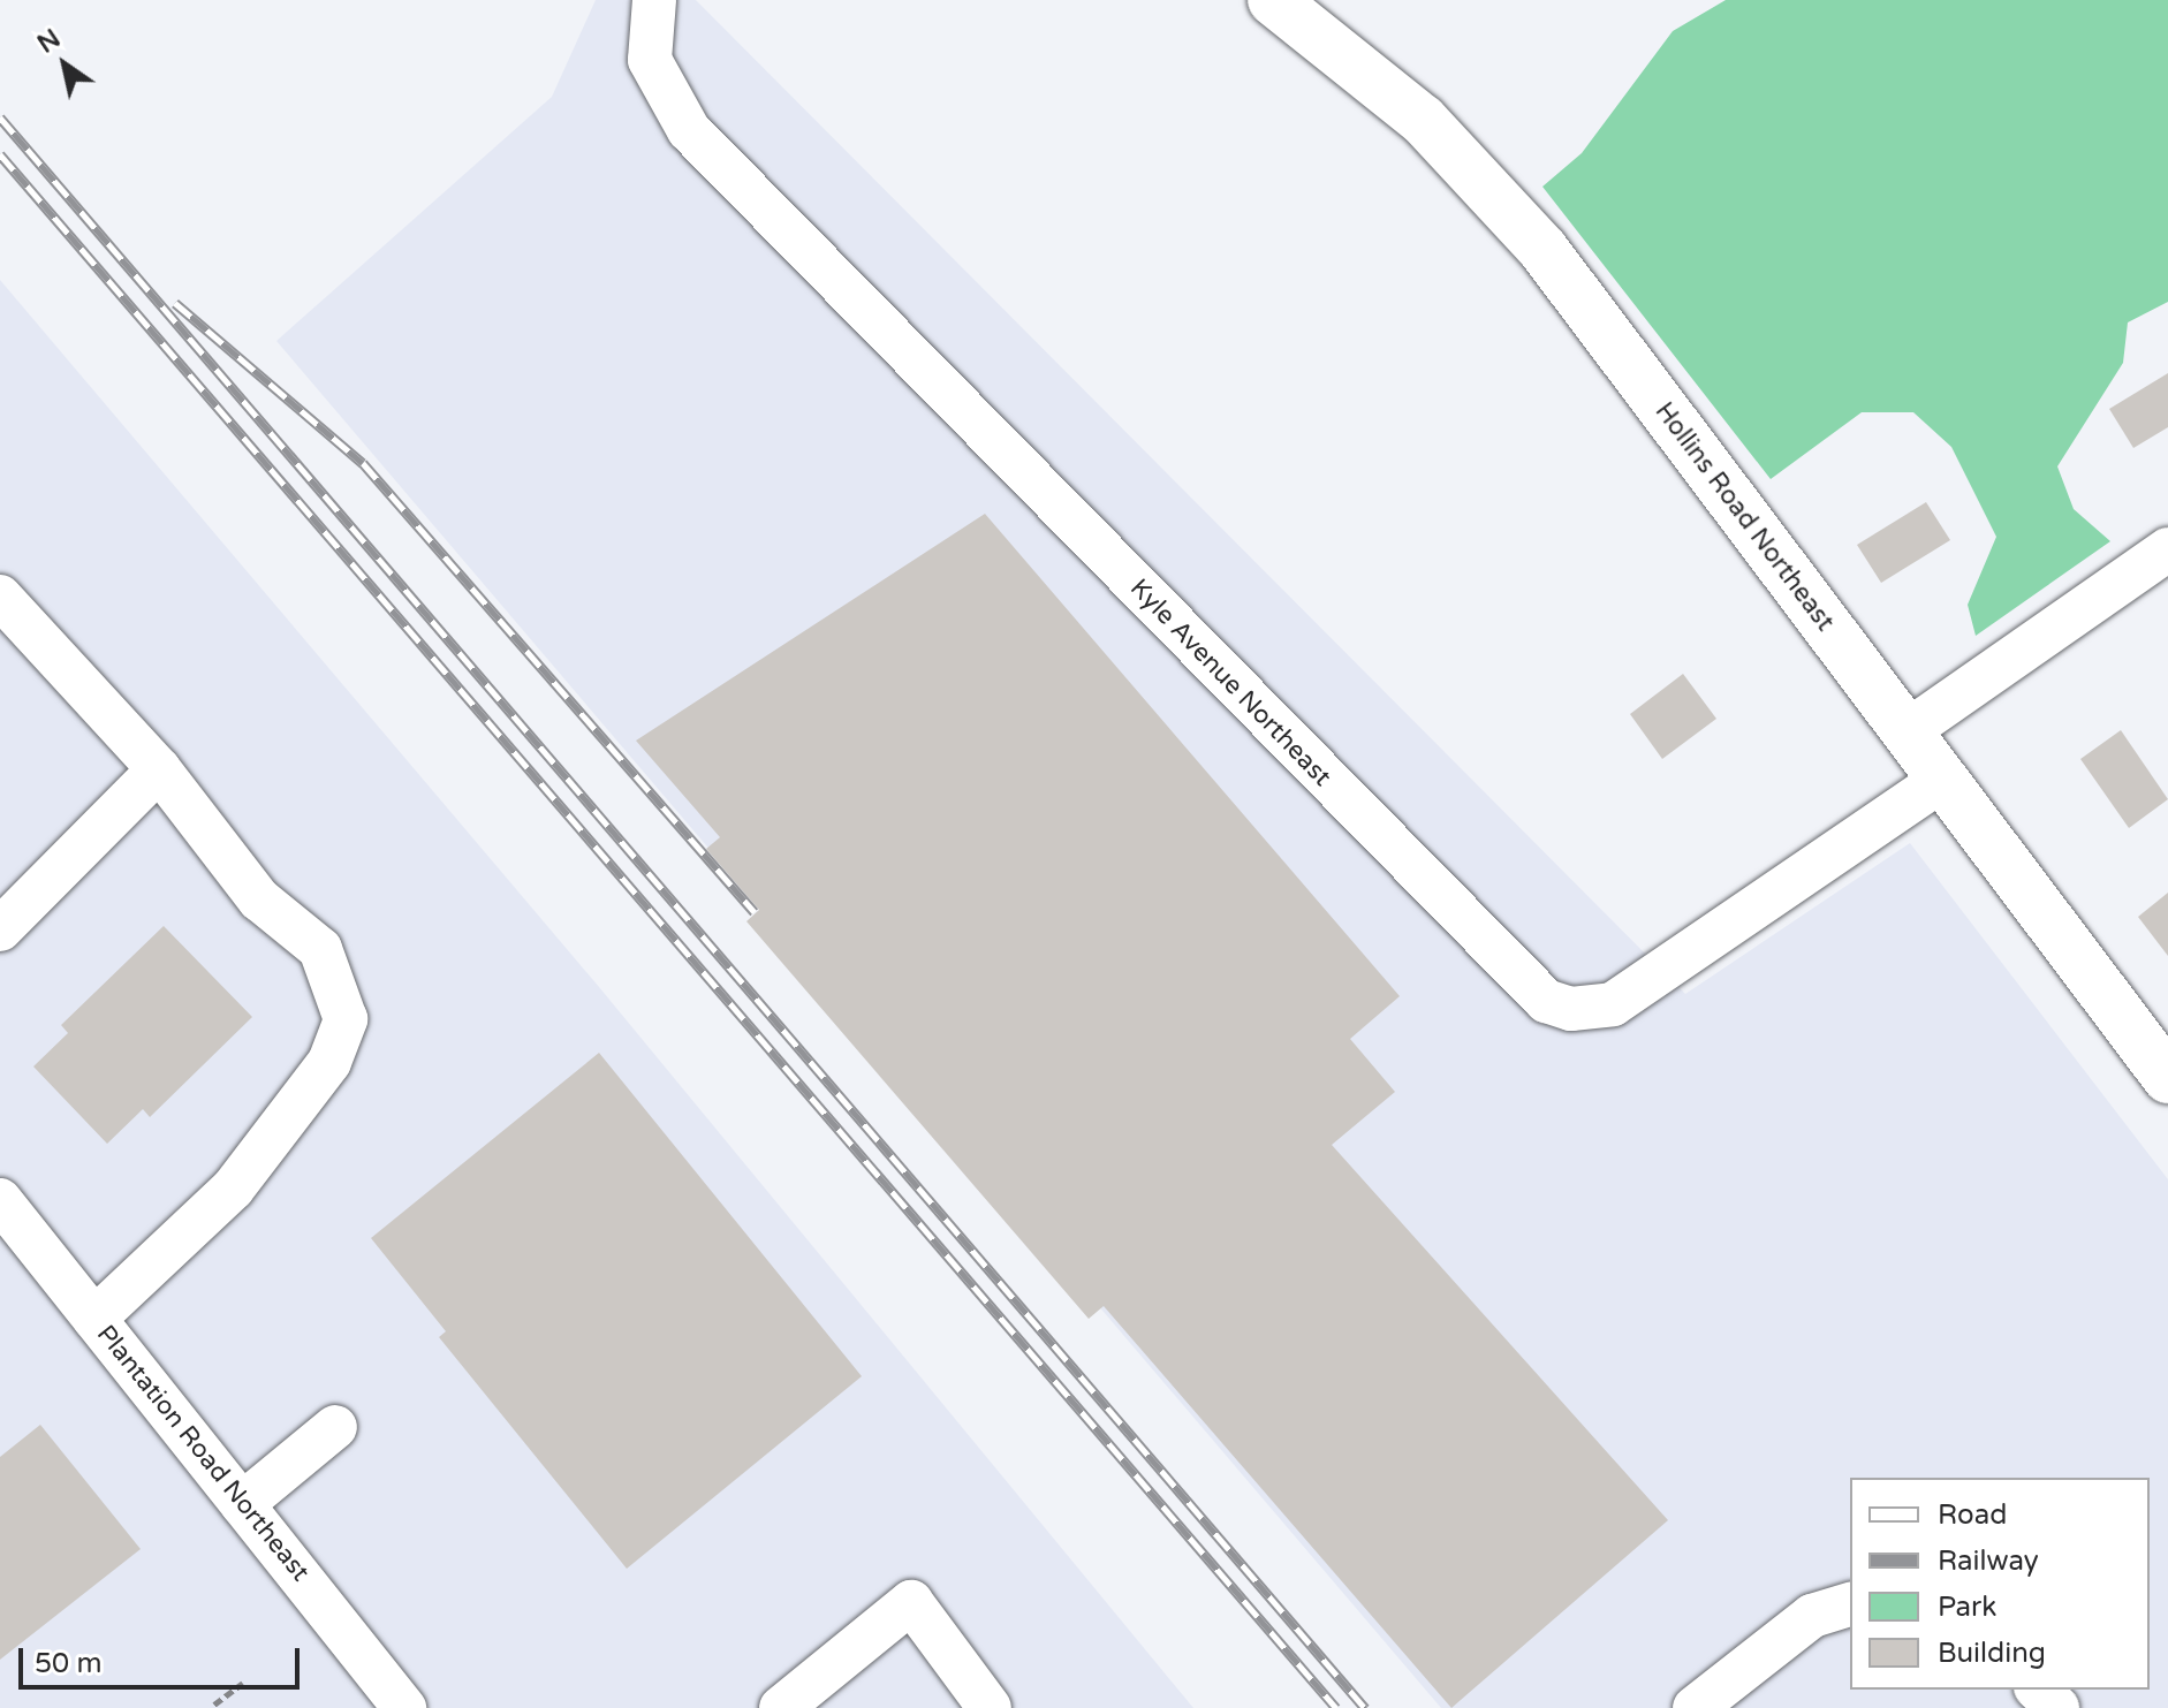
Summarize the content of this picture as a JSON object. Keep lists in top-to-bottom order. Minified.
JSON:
{"streets":{"main road":["Hollins Road Northeast"],"street":["Kyle Avenue Northeast","Plantation Road Northeast"]},"crossings":[["Hollins Road Northeast","Kyle Avenue Northeast"]],"legend":["Road","Railway","Park","Building"],"scale_bar":"50 m","north":"top left"}
